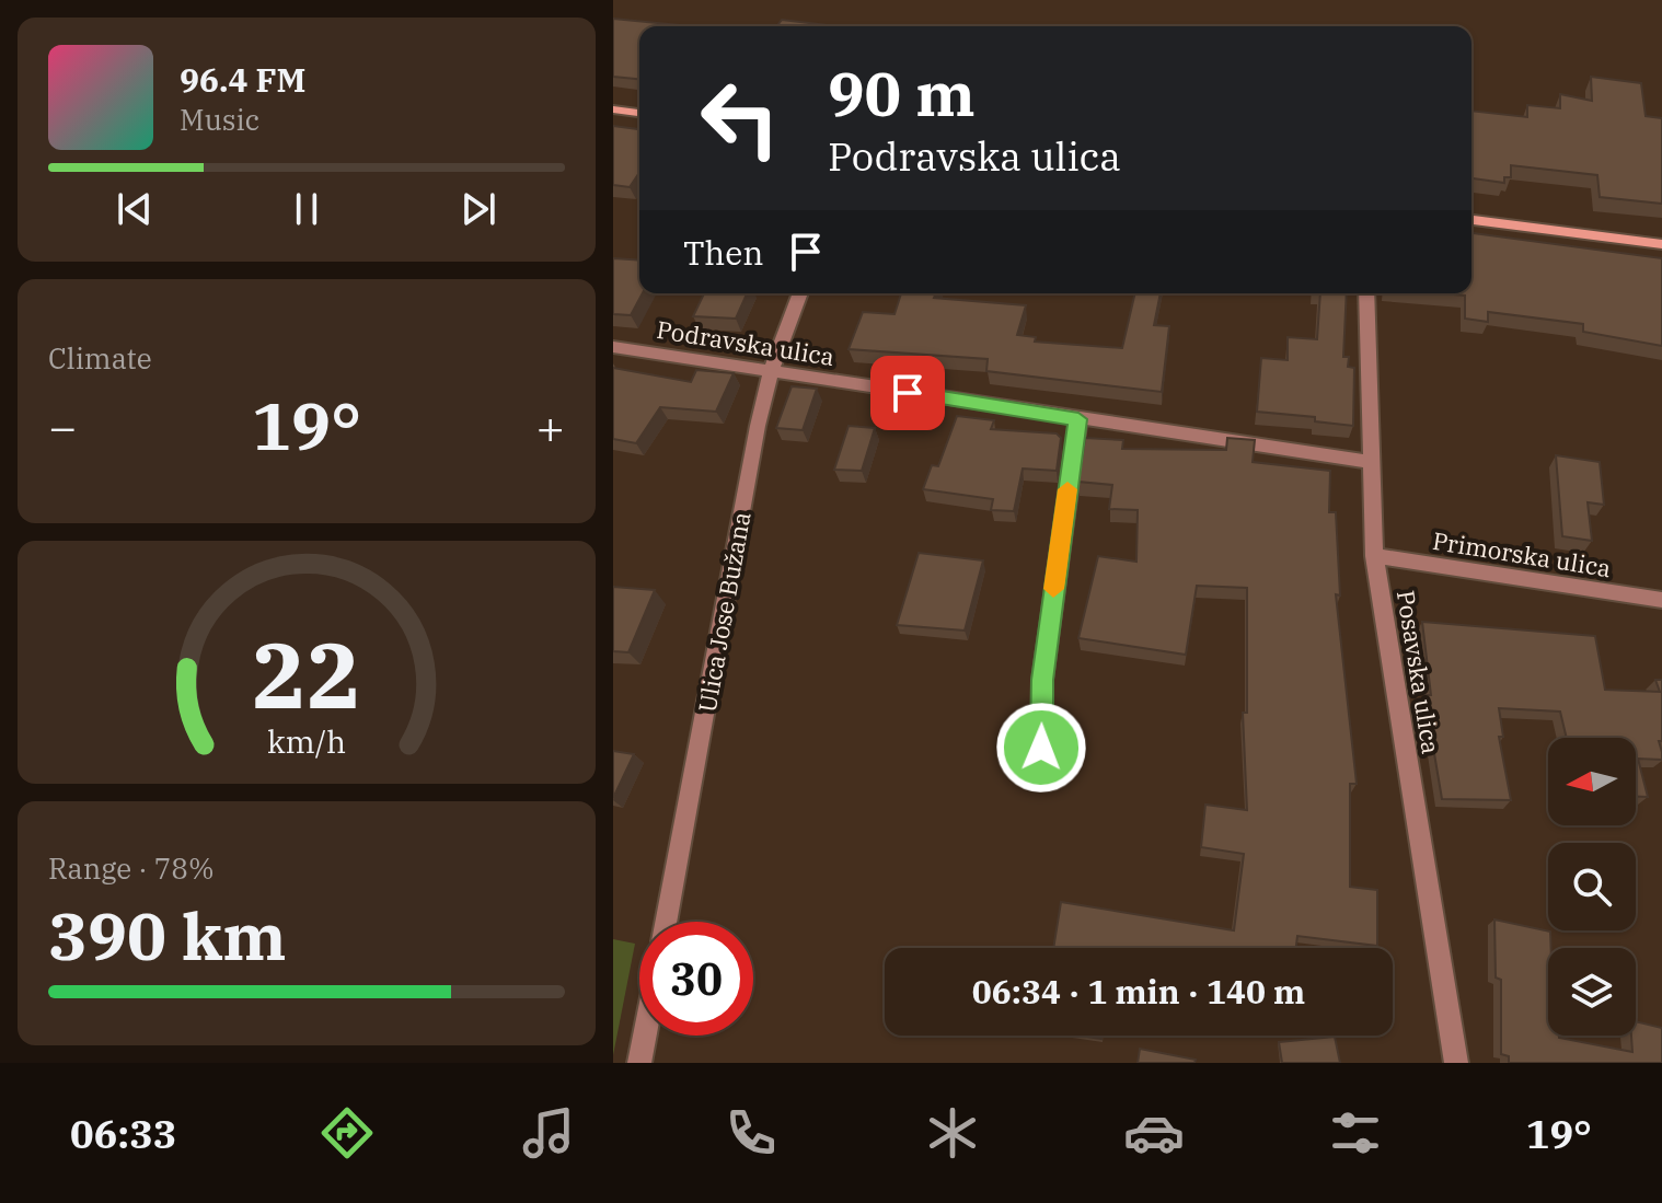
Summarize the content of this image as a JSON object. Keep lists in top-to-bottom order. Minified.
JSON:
{"streets":{"street":["Podravska ulica","Primorska ulica","Ulica Jose Bužana","Posavska ulica"]},"crossings":[["Podravska ulica","Ulica Jose Bužana"],["Podravska ulica","Posavska ulica"],["Primorska ulica","Posavska ulica"]],"north":"left","page":{"turn":["90 m","Podravska ulica"],"song":["96.4 FM","Music"],"then":"Then","tile":["Climate",["Range · 78%","390 km"]],"heat":["−","19°","+"],"limit":"30","trip":"06:34 · 1 min · 140 m","tabs":["06:33","19°"],"gauge":["22","km/h"]}}
